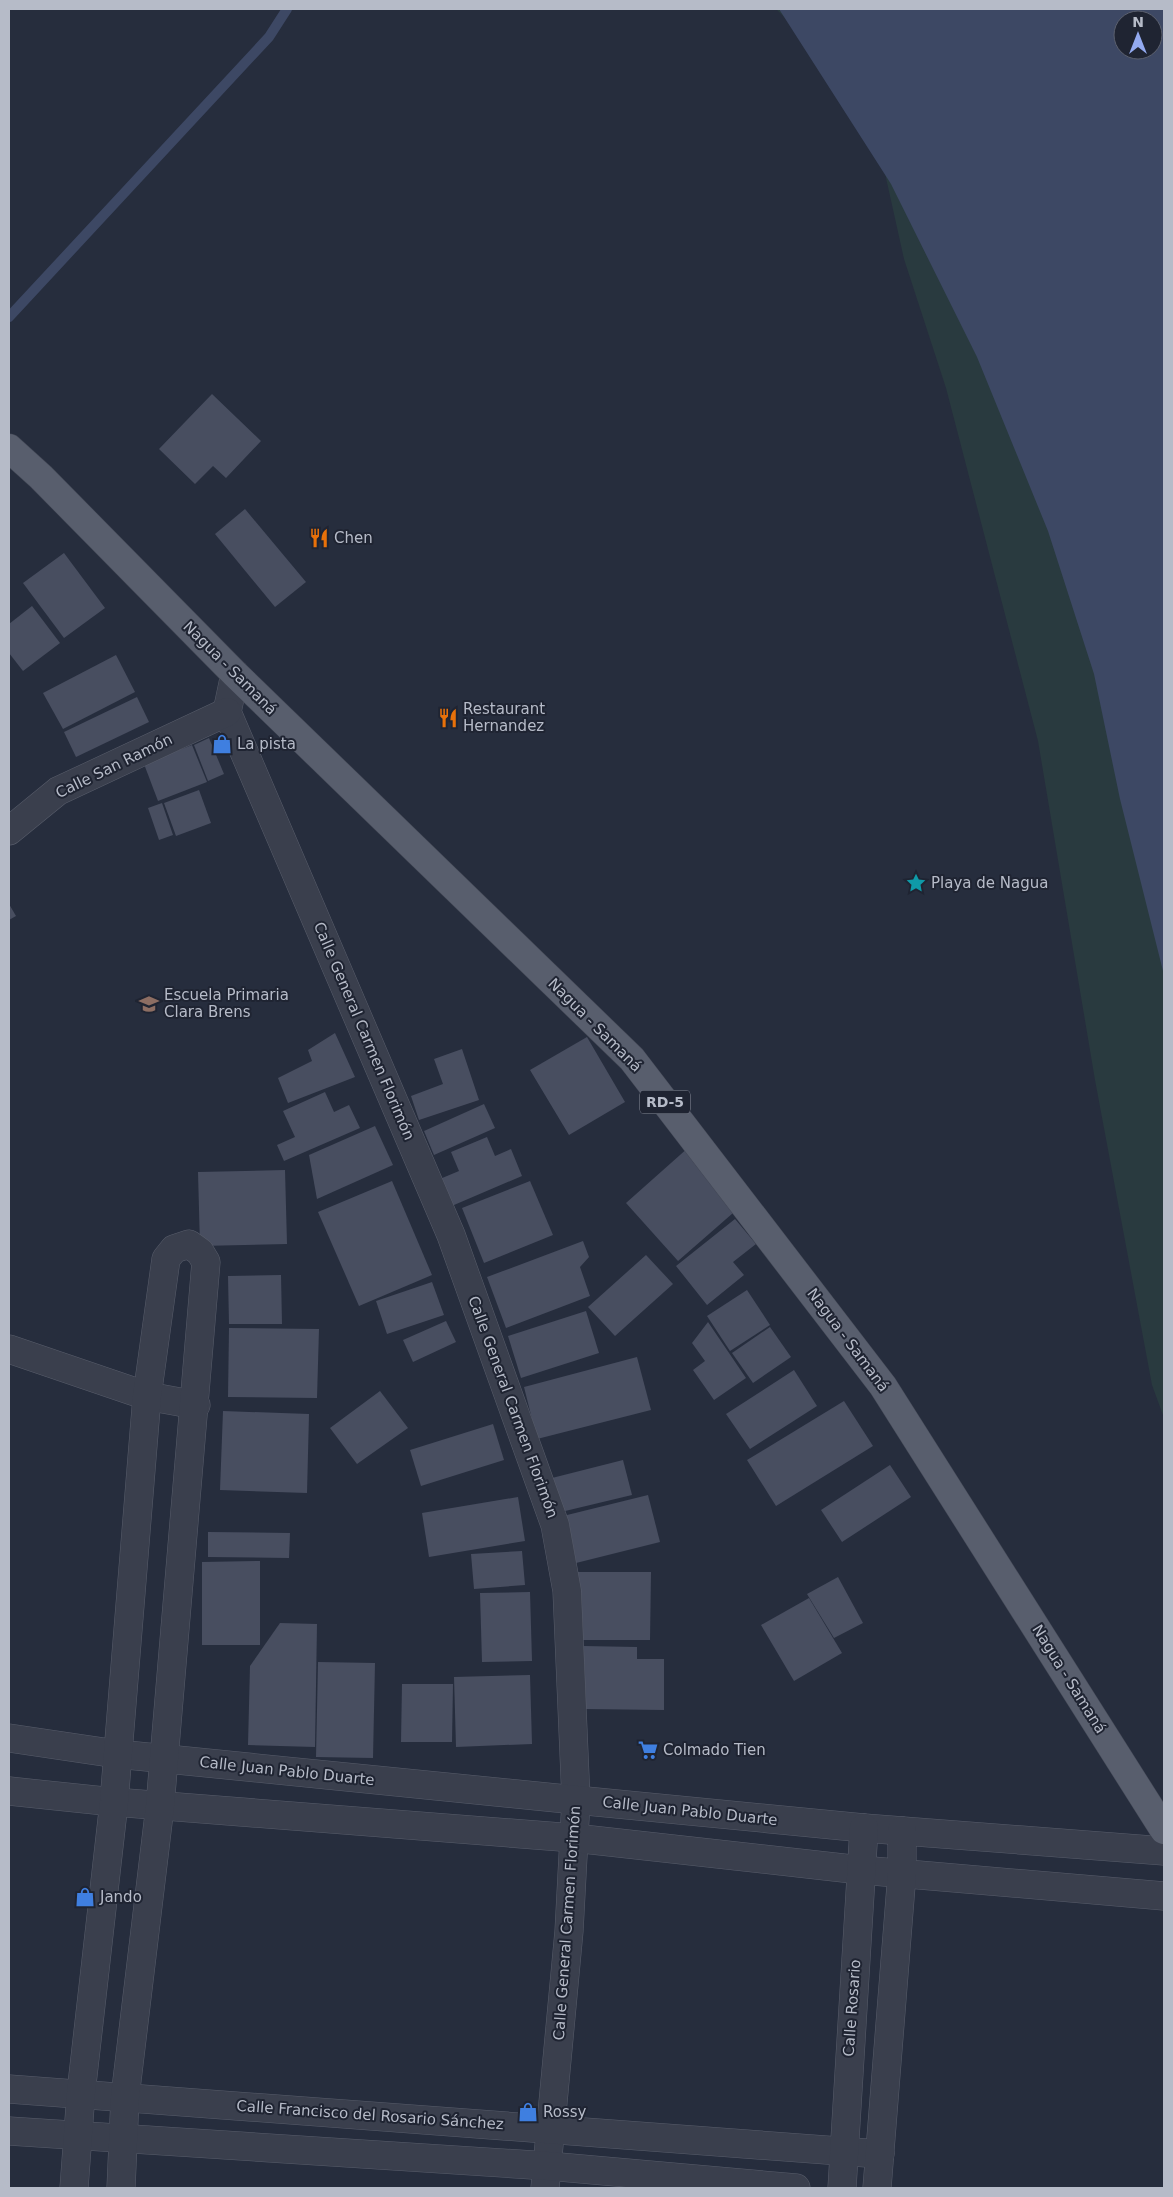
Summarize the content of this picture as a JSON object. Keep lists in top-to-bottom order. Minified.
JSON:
{"streets":{"main road":["Nagua - Samaná","RD-5"],"street":["Calle San Ramón","Calle General Carmen Florimón","Calle Juan Pablo Duarte","Calle Rosario","Calle Francisco del Rosario Sánchez"]},"crossings":[["Calle San Ramón","Calle General Carmen Florimón"],["Calle General Carmen Florimón","Calle Juan Pablo Duarte"],["Calle General Carmen Florimón","Calle Francisco del Rosario Sánchez"],["Calle Juan Pablo Duarte","Calle Rosario"],["Calle Rosario","Calle Francisco del Rosario Sánchez"]],"places":{"restaurant":["Chen","Restaurant Hernandez"],"shop":["La pista","Jando","Rossy"],"place":["Playa de Nagua"],"school or university":["Escuela Primaria Clara Brens"],"supermarket":["Colmado Tien"]},"north":"top"}
